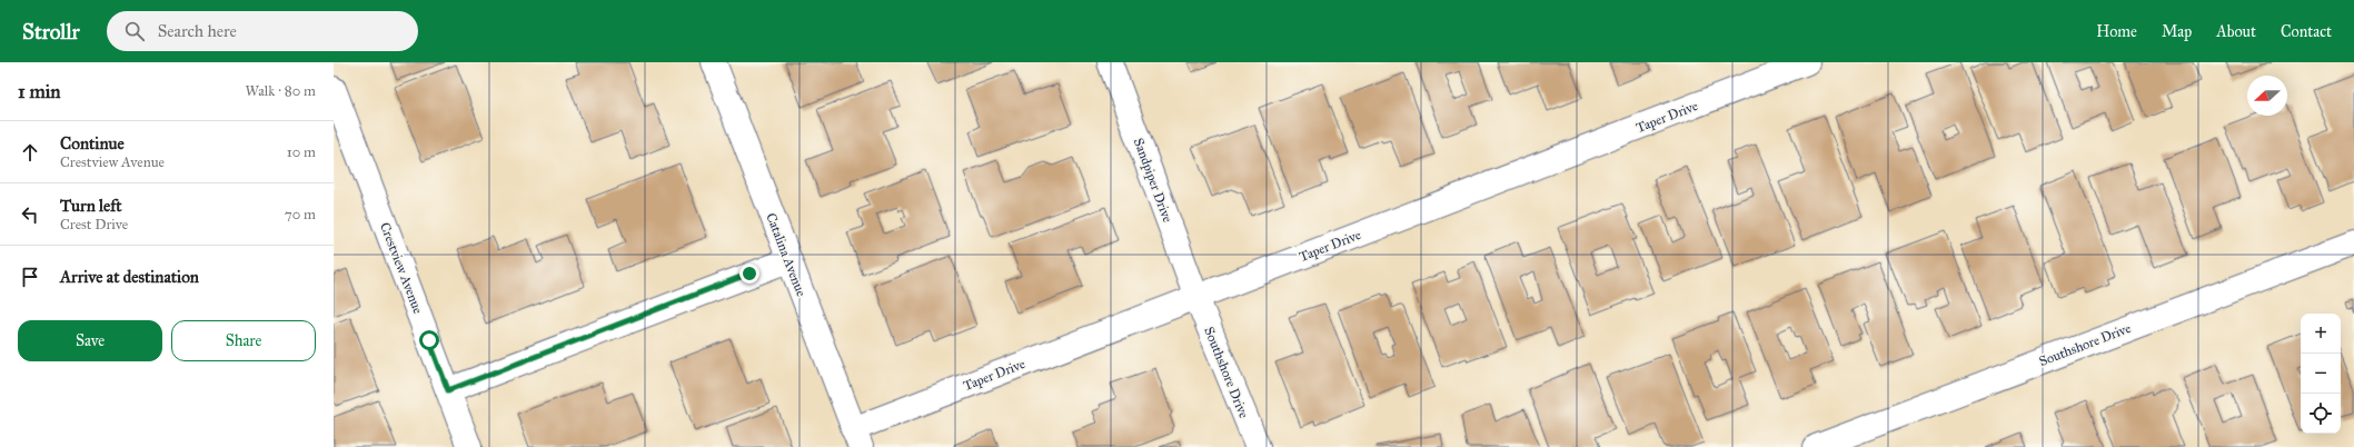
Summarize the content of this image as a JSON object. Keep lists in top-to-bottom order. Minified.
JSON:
{"streets":{"street":["Taper Drive","Sandpiper Drive","Catalina Avenue","Crestview Avenue","Southshore Drive"]},"crossings":[["Taper Drive","Sandpiper Drive"],["Taper Drive","Catalina Avenue"],["Taper Drive","Southshore Drive"],["Sandpiper Drive","Southshore Drive"]],"north":"left","page":{"header":"Strollr","search":"Search here","nav":["Home","Map","About","Contact"],"heading":["1 min","Walk · 80 m"],"list":[["Continue","Crestview Avenue","10 m"],["Turn left","Crest Drive","70 m"],"Arrive at destination"],"buttons":["Save","Share"],"map_buttons":["+","−"]}}
